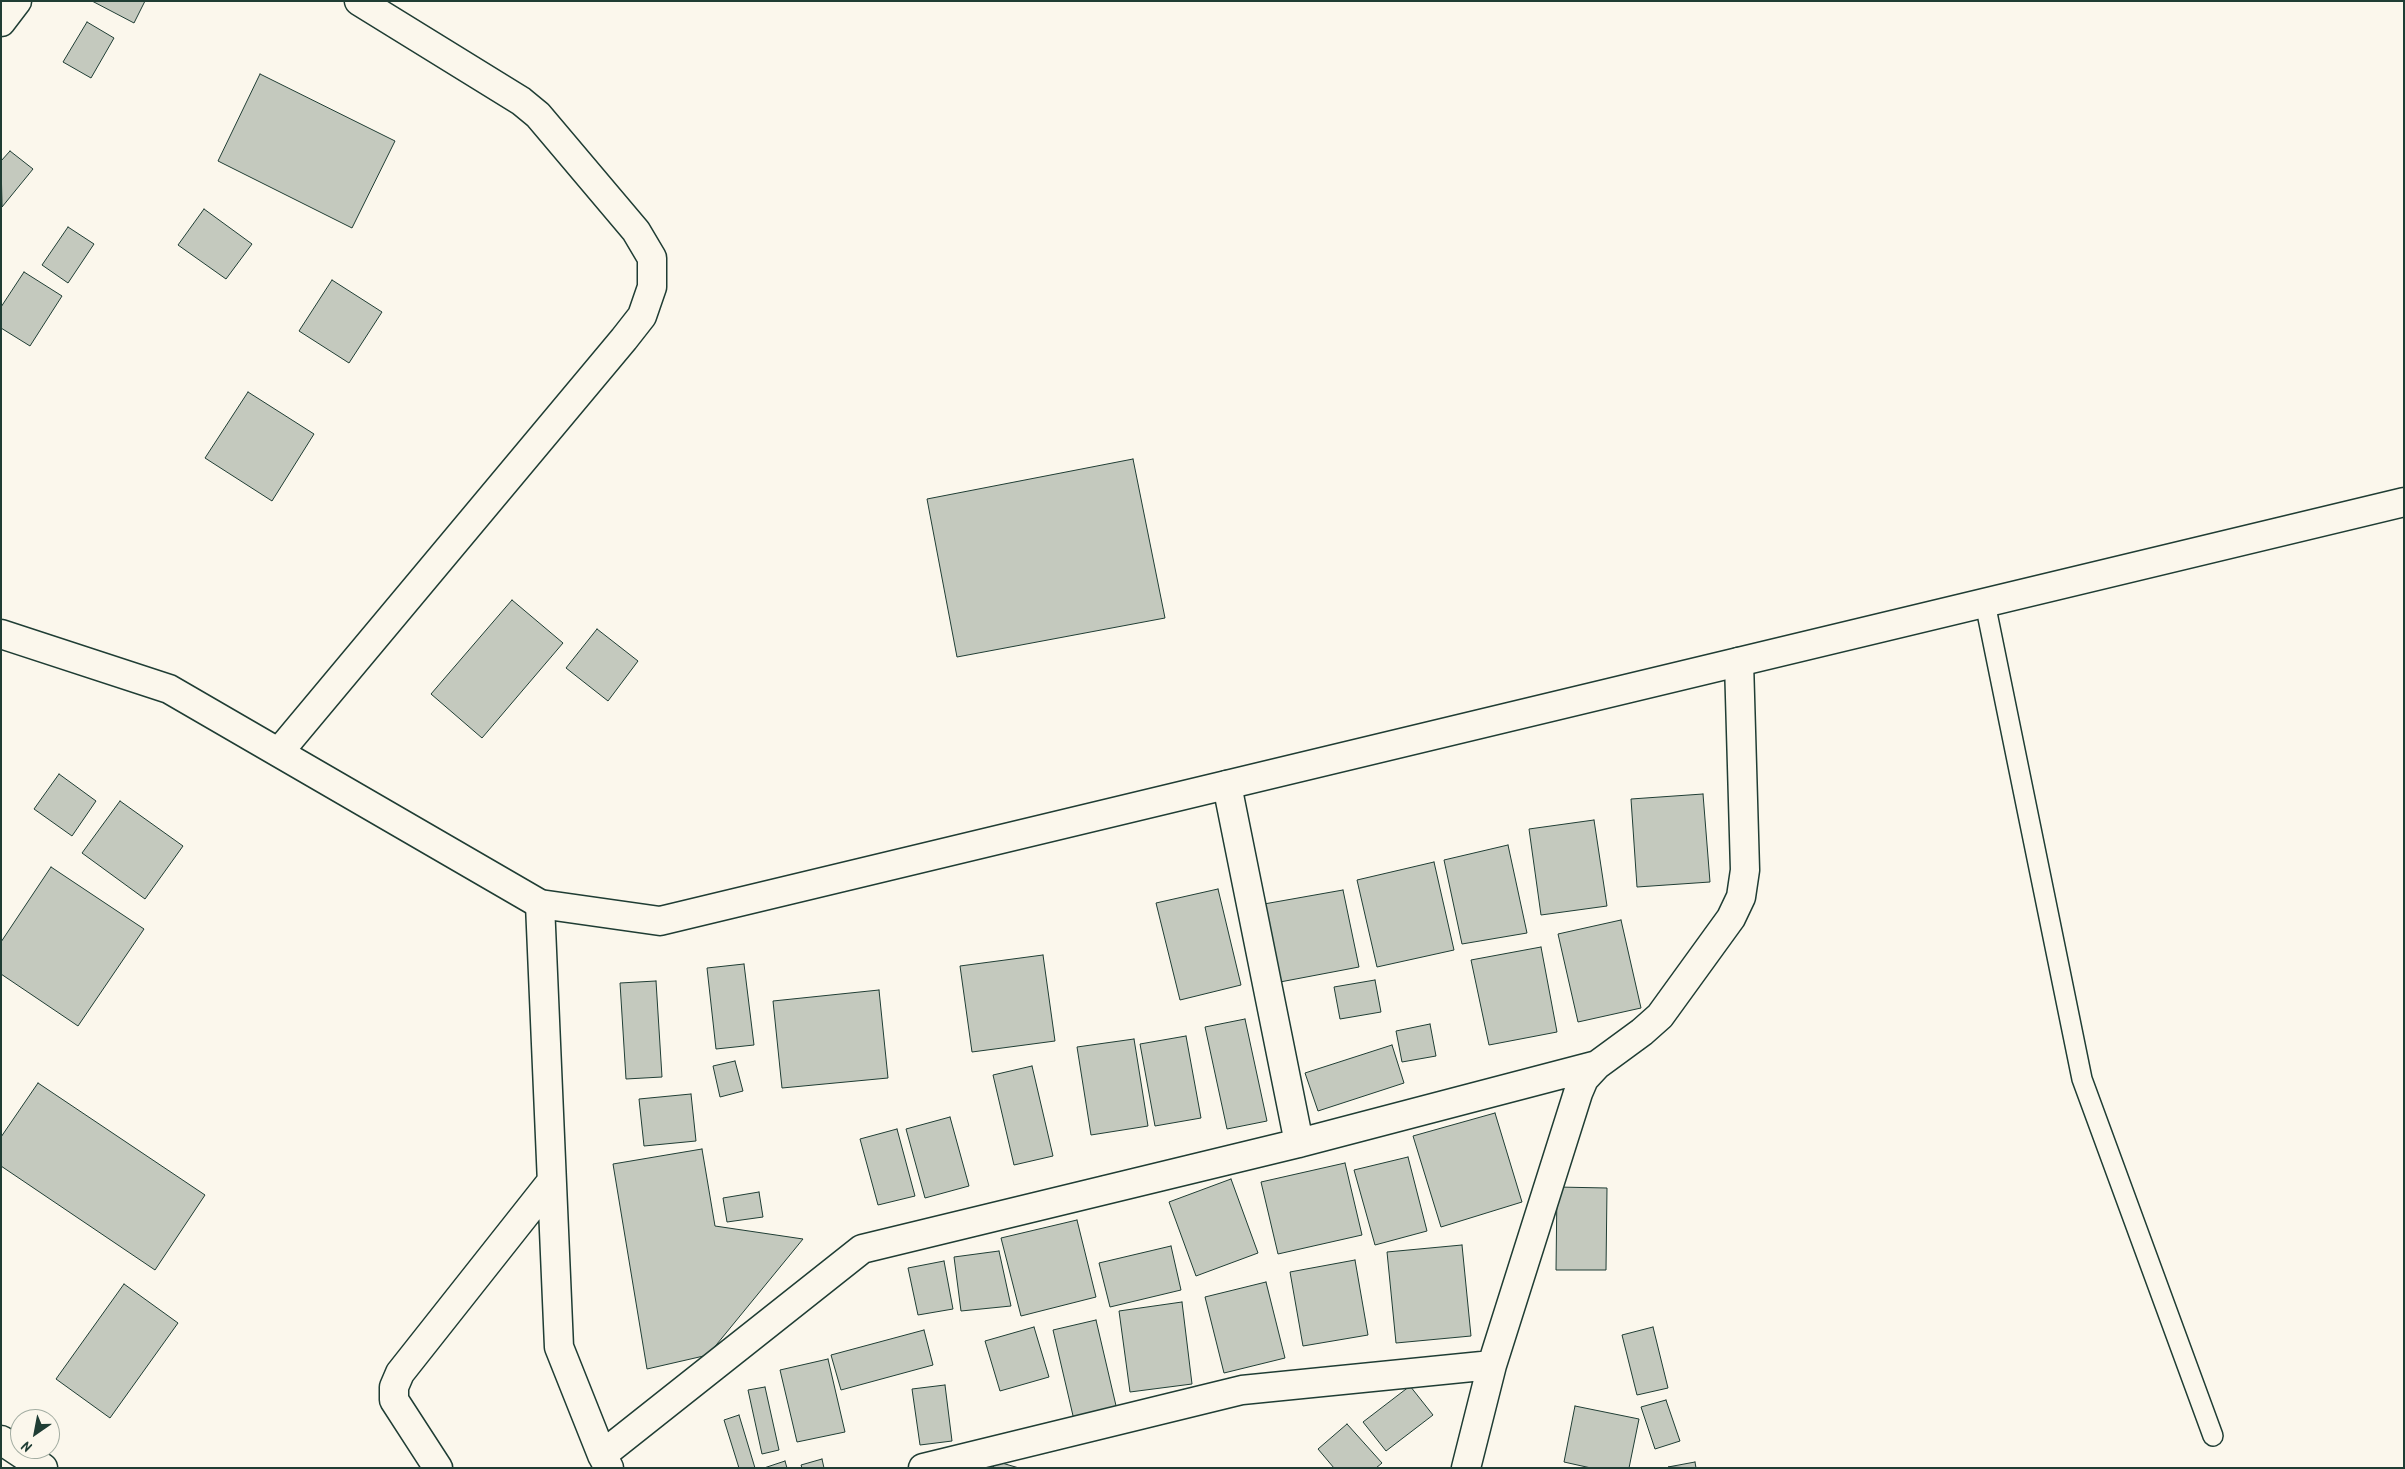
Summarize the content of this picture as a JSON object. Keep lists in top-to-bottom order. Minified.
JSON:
{"north":"bottom left"}
